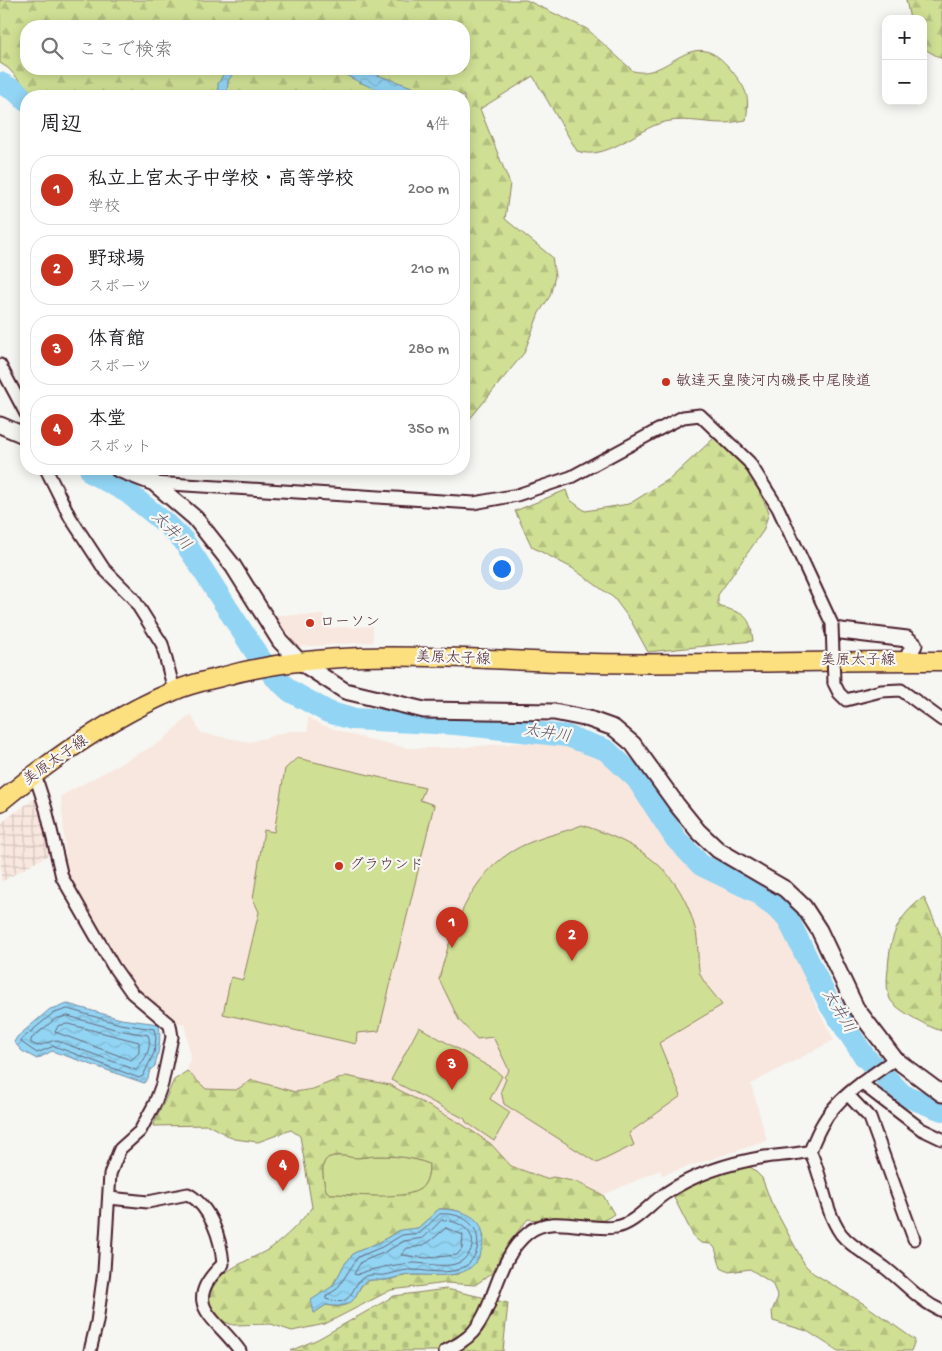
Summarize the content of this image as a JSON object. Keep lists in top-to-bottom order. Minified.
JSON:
{"streets":{"main road":["美原太子線"]},"water":["太井川"],"places":["敏達天皇陵河内磯長中尾陵道","ローソン","グラウンド"],"page":{"map_buttons":["+","−"],"search":"ここで検索","heading":["周辺","4件"],"list":[{"mark":"1","name":"私立上宮太子中学校・高等学校","note":"学校","value":"200 m"},{"mark":"2","name":"野球場","note":"スポーツ","value":"210 m"},{"mark":"3","name":"体育館","note":"スポーツ","value":"280 m"},{"mark":"4","name":"本堂","note":"スポット","value":"350 m"}],"pins":["1","2","3","4"]}}
